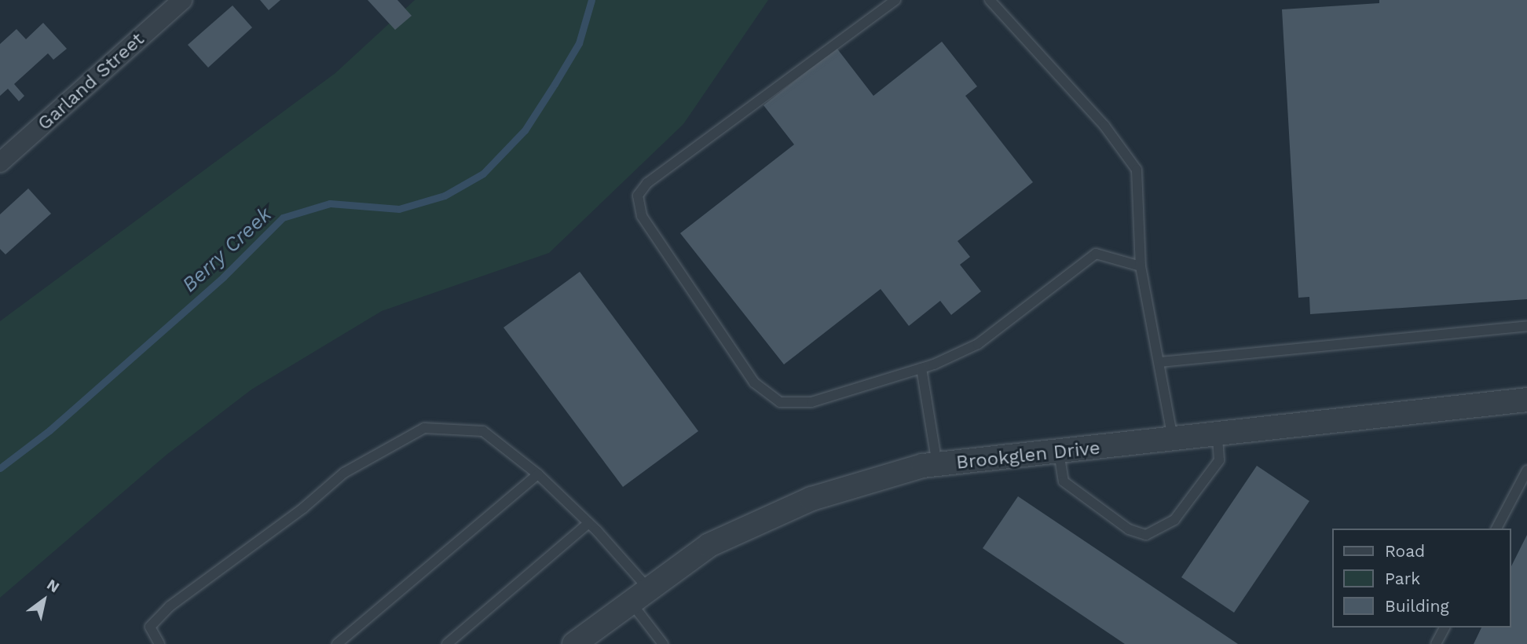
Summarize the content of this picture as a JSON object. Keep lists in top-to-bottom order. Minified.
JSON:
{"streets":{"street":["Garland Street","Brookglen Drive"]},"water":["Berry Creek"],"legend":["Road","Park","Building"],"north":"top right"}
